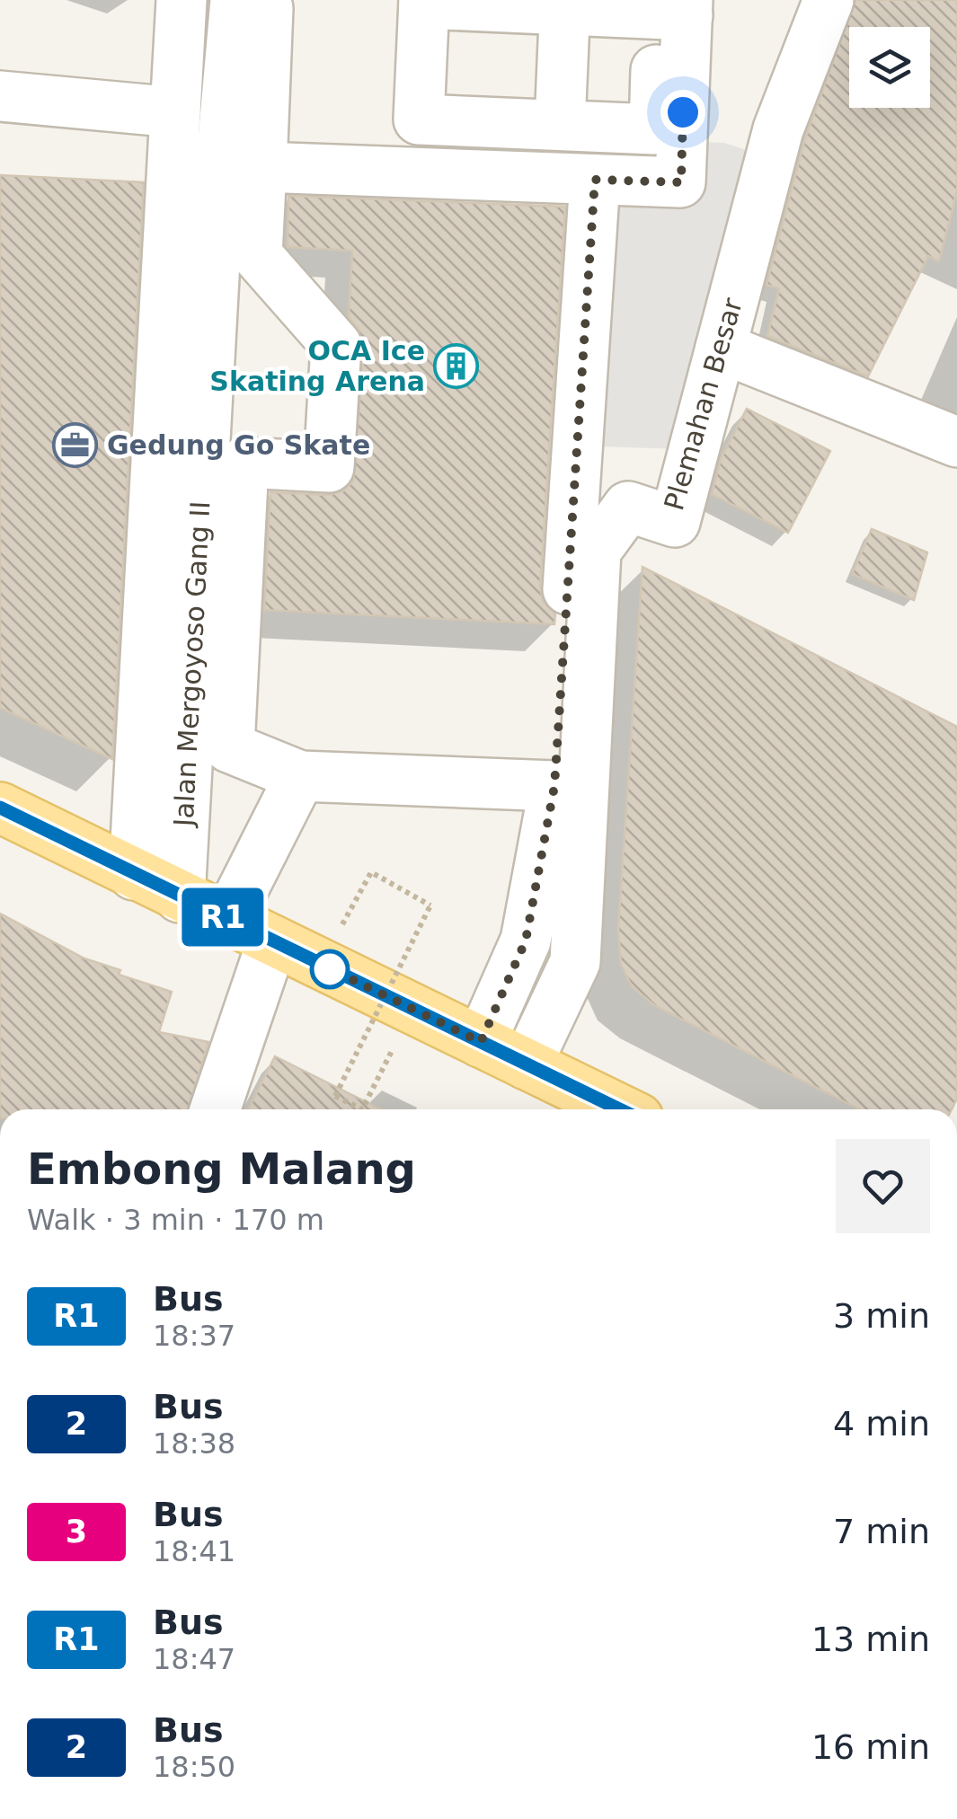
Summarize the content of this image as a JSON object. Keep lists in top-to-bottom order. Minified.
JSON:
{"streets":{"street":["Plemahan Besar","Jalan Mergoyoso Gang II"]},"places":{"building":["OCA Ice Skating Arena"],"office":["Gedung Go Skate"]},"lines":["bus line R1"],"page":{"on_map":"R1","heading":["Embong Malang","Walk · 3 min · 170 m"],"list":[{"mark":"R1","name":"Bus","note":"18:37","value":"3 min"},{"mark":"2","name":"Bus","note":"18:38","value":"4 min"},{"mark":"3","name":"Bus","note":"18:41","value":"7 min"},{"mark":"R1","name":"Bus","note":"18:47","value":"13 min"},{"mark":"2","name":"Bus","note":"18:50","value":"16 min"}]}}
